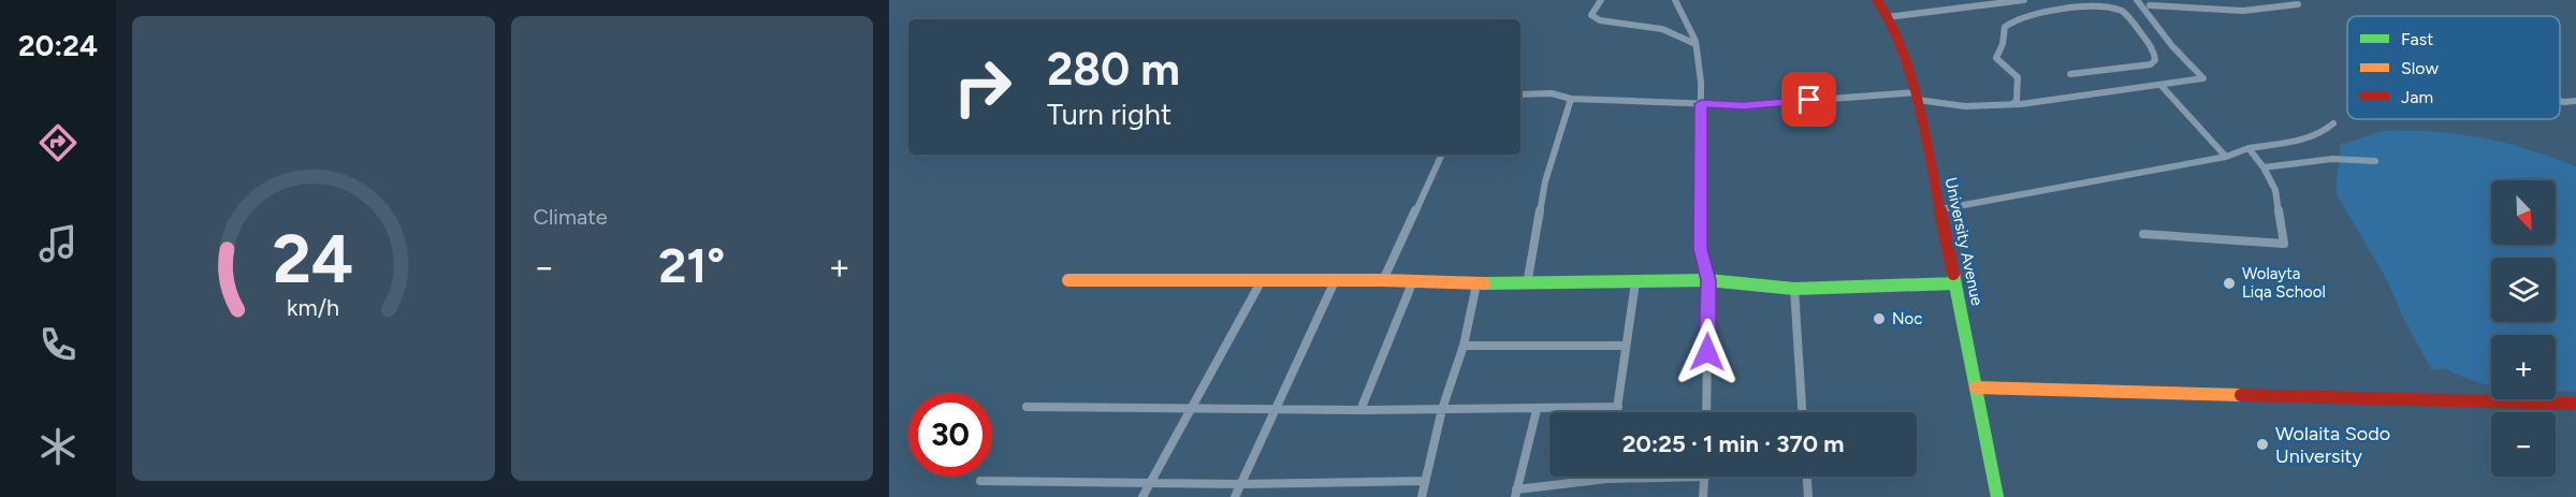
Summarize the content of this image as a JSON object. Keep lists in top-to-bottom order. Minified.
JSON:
{"streets":{"main road":["University Avenue"]},"places":["Wolayta Liqa School","Noc","Wolaita Sodo University"],"legend":["Fast","Slow","Jam"],"north":"bottom right","page":{"tabs":"20:24","tile":"Climate","turn":["280 m","Turn right"],"map_buttons":["+","−"],"heat":["−","21°","+"],"limit":"30","trip":"20:25 · 1 min · 370 m","gauge":["24","km/h"]}}
